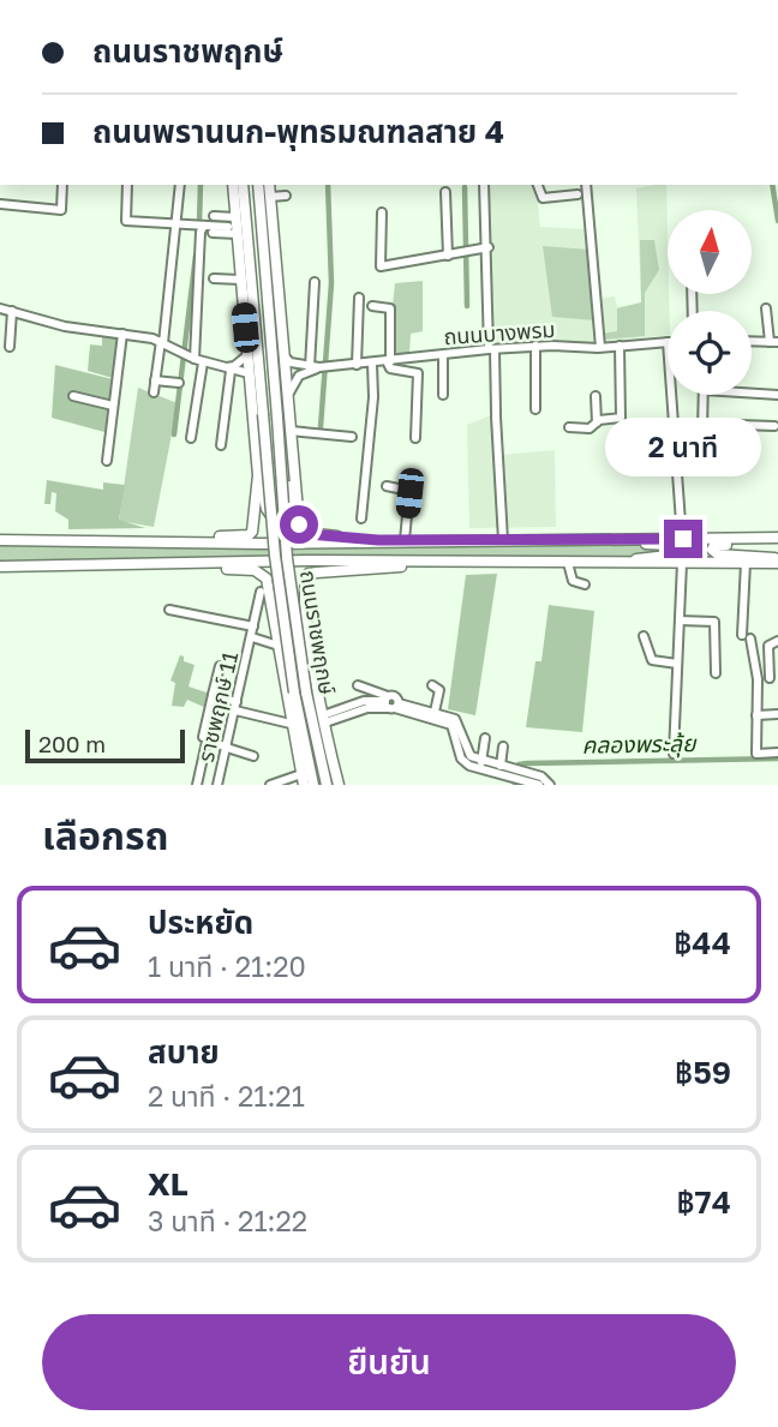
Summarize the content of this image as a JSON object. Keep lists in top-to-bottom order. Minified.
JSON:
{"streets":{"main road":["ถนนราชพฤกษ์"],"street":["ถนนบางพรม","ราชพฤกษ์ 11"]},"crossings":[["ถนนราชพฤกษ์","ราชพฤกษ์ 11"]],"water":["คลองพระลุ้ย"],"scale_bar":"200 m","north":"top","page":{"banner":["ถนนราชพฤกษ์","ถนนพรานนก-พุทธมณฑลสาย 4"],"bubble":"2 นาที","scale":"200 m","heading":"เลือกรถ","list":[{"name":"ประหยัด","note":"1 นาที · 21:20","value":"฿44"},{"name":"สบาย","note":"2 นาที · 21:21","value":"฿59"},{"name":"XL","note":"3 นาที · 21:22","value":"฿74"}],"buttons":"ยืนยัน"}}
